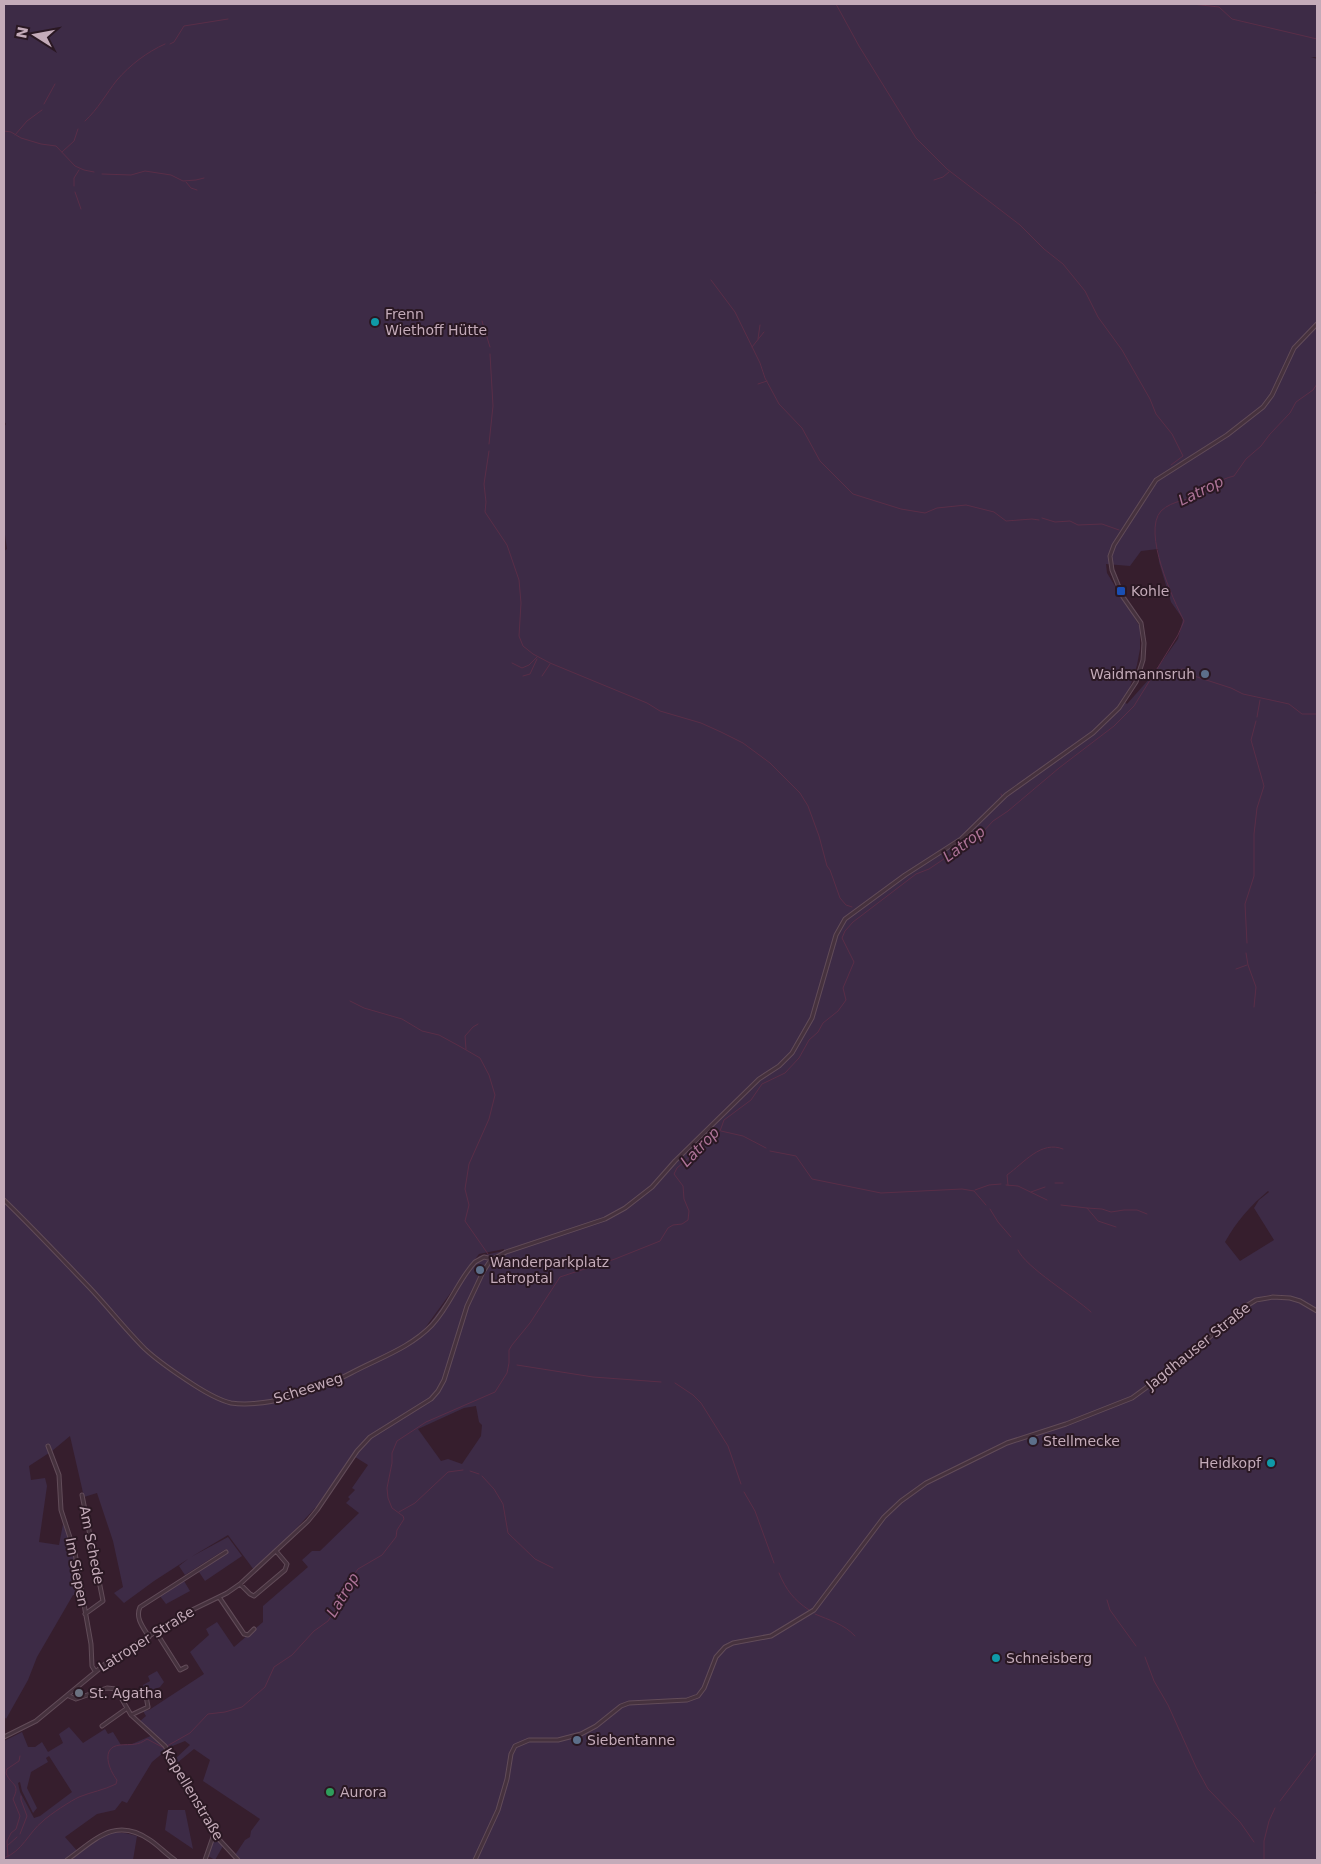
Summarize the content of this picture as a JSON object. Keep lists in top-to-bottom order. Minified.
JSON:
{"streets":{"street":["Jagdhauser Straße","Scheeweg","Am Schede","Im Siepen","Latroper Straße","Kapellenstraße"]},"crossings":[["Scheeweg","Latroper Straße"],["Am Schede","Im Siepen"],["Im Siepen","Latroper Straße"],["Latroper Straße","Kapellenstraße"]],"water":["Latrop"],"places":{"other":["Frenn Wiethoff Hütte","Waidmannsruh","Wanderparkplatz Latroptal","Stellmecke","Heidkopf","Schneisberg","St. Agatha","Siebentanne","Aurora"],"transit":["Kohle"]},"north":"left"}
